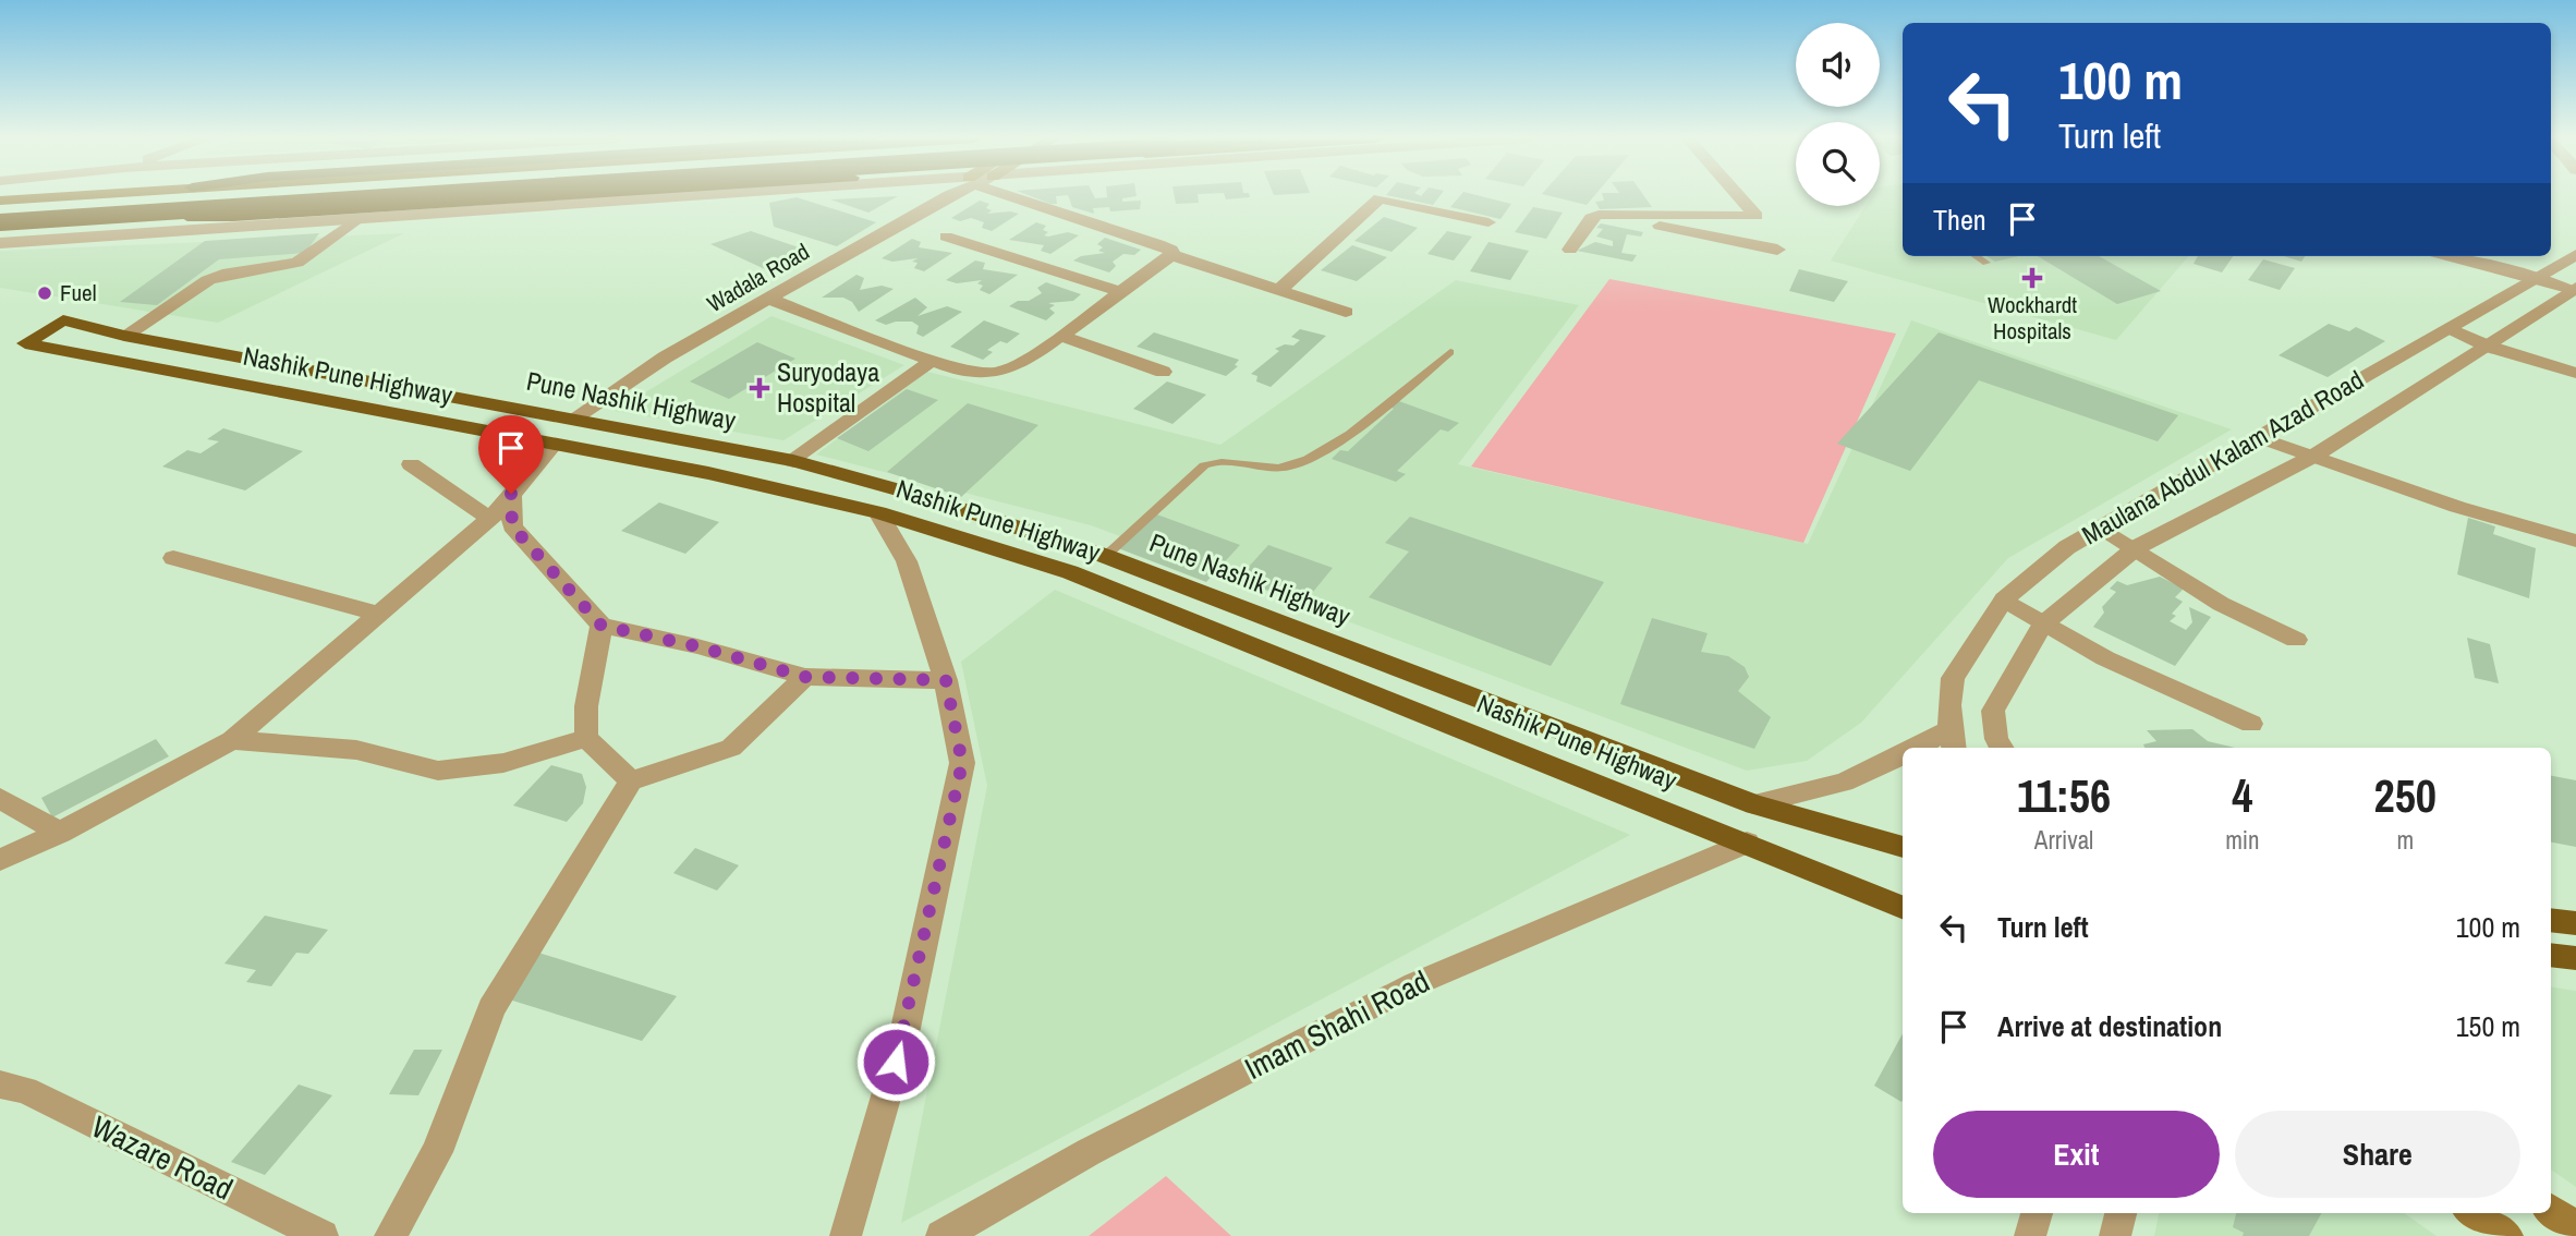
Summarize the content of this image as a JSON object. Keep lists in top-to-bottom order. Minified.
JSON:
{"streets":{"highway":["Nashik Pune Highway","Pune Nashik Highway"],"street":["Wadala Road","Maulana Abdul Kalam Azad Road","Imam Shahi Road","Wazare Road"]},"crossings":[["Wadala Road","Pune Nashik Highway"],["Nashik Pune Highway","Pune Nashik Highway"],["Nashik Pune Highway","Imam Shahi Road"],["Pune Nashik Highway","Maulana Abdul Kalam Azad Road"]],"places":{"health":["Wockhardt Hospitals","Suryodaya Hospital"],"other":["Fuel"]},"page":{"turn":["100 m","Turn left"],"then":"Then","eta":["11:56","Arrival","4","min","250","m"],"list":[{"name":"Turn left","value":"100 m"},{"name":"Arrive at destination","value":"150 m"}],"buttons":["Exit","Share"]}}
